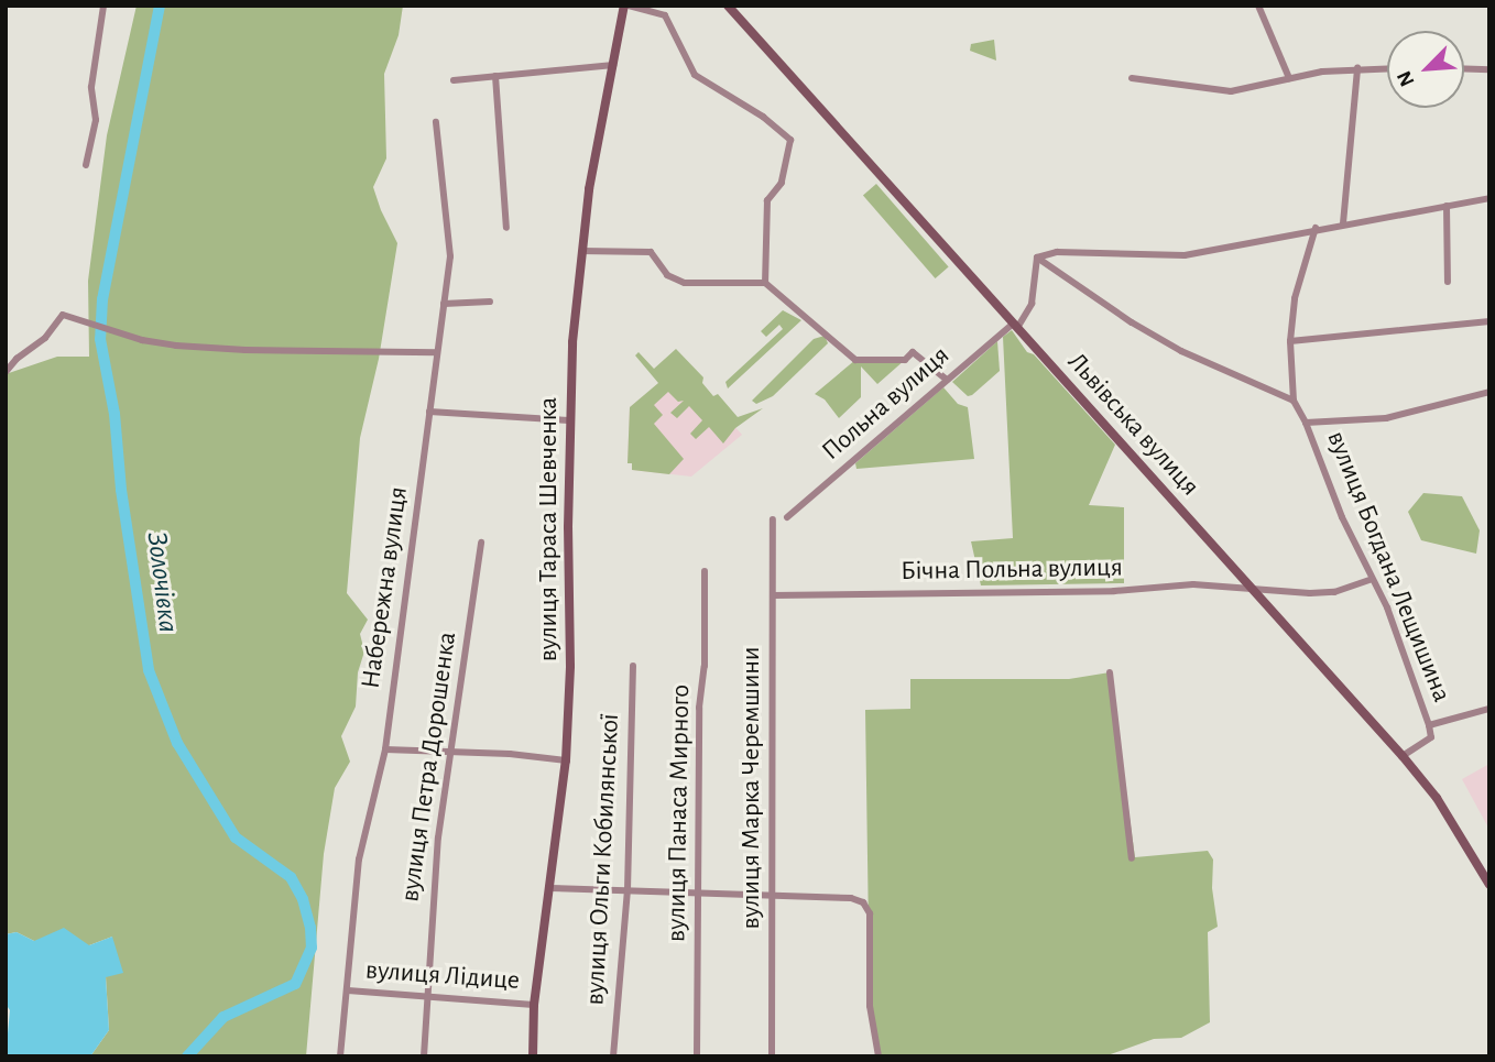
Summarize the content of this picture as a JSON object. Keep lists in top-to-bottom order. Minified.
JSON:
{"streets":{"main road":["Львівська вулиця","вулиця Тараса Шевченка"],"street":["Польна вулиця","вулиця Богдана Лещишина","Бічна Польна вулиця","Набережна вулиця","вулиця Петра Дорошенка","вулиця Марка Черемшини","вулиця Панаса Мирного","вулиця Ольги Кобилянської","вулиця Лідице"]},"crossings":[["Польна вулиця","Львівська вулиця"],["Львівська вулиця","Бічна Польна вулиця"],["вулиця Тараса Шевченка","вулиця Лідице"],["вулиця Богдана Лещишина","Бічна Польна вулиця"],["Бічна Польна вулиця","вулиця Марка Черемшини"],["Набережна вулиця","вулиця Лідице"],["вулиця Петра Дорошенка","вулиця Лідице"]],"water":["Золочівка"],"north":"bottom left"}
